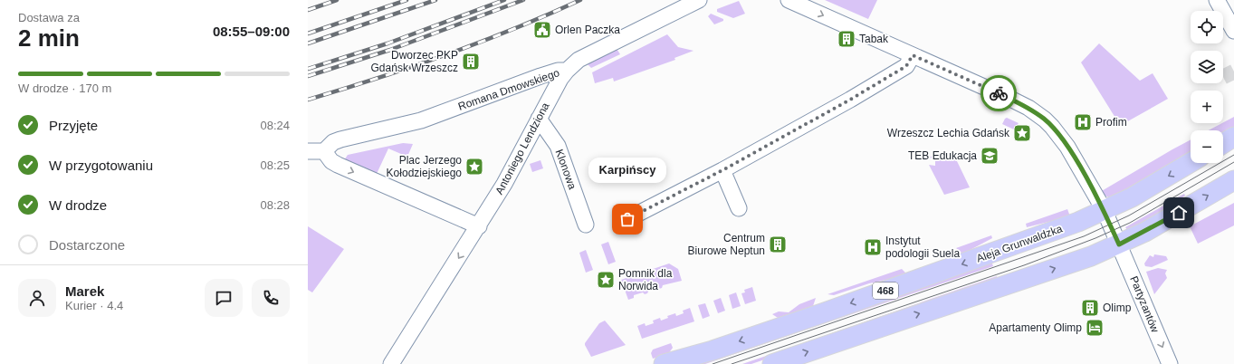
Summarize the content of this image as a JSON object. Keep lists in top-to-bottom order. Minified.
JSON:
{"streets":{"main road":["Aleja Grunwaldzka","468"],"street":["Romana Dmowskiego","Antoniego Lendziona","Klonowa","Partyzantów"]},"crossings":[["Romana Dmowskiego","Antoniego Lendziona"],["Antoniego Lendziona","Klonowa"],["Aleja Grunwaldzka","Partyzantów"]],"one_way":["Antoniego Lendziona","Partyzantów"],"places":{"public building":["Orlen Paczka"],"building":["Tabak","Dworzec PKP Gdańsk Wrzeszcz","Centrum Biurowe Neptun","Olimp"],"hospital":["Profim","Instytut podologii Suela"],"place":["Wrzeszcz Lechia Gdańsk","Plac Jerzego Kołodziejskiego","Pomnik dla Norwida"],"school or university":["TEB Edukacja"],"other":["Karpińscy"],"hotel":["Apartamenty Olimp"]},"page":{"heading":["2 min","Dostawa za","08:55–09:00"],"panel":["Marek","Kurier · 4.4"],"map_buttons":["+","−"],"bar":"W drodze · 170 m","list":[["Przyjęte","08:24"],["W przygotowaniu","08:25"],["W drodze","08:28"],"Dostarczone"],"bubble":"Karpińscy"}}
